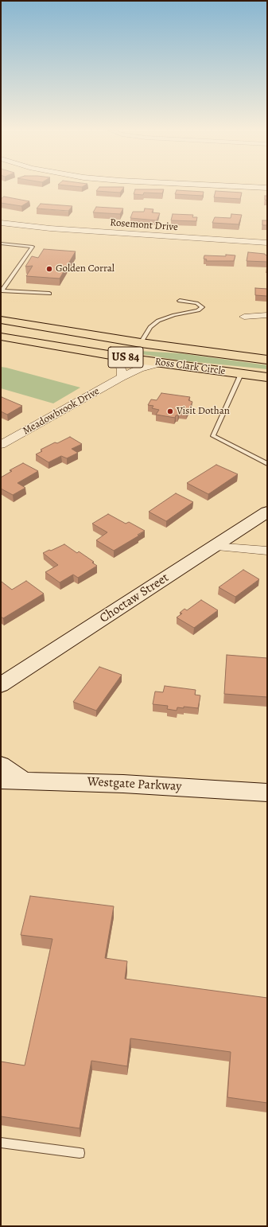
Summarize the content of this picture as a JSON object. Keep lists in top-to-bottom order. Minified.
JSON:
{"streets":{"highway":["US 84","Ross Clark Circle"],"street":["Rosemont Drive","Meadowbrook Drive","Choctaw Street","Westgate Parkway"]},"crossings":[["Ross Clark Circle","Meadowbrook Drive"]],"places":["Golden Corral","Visit Dothan"]}
